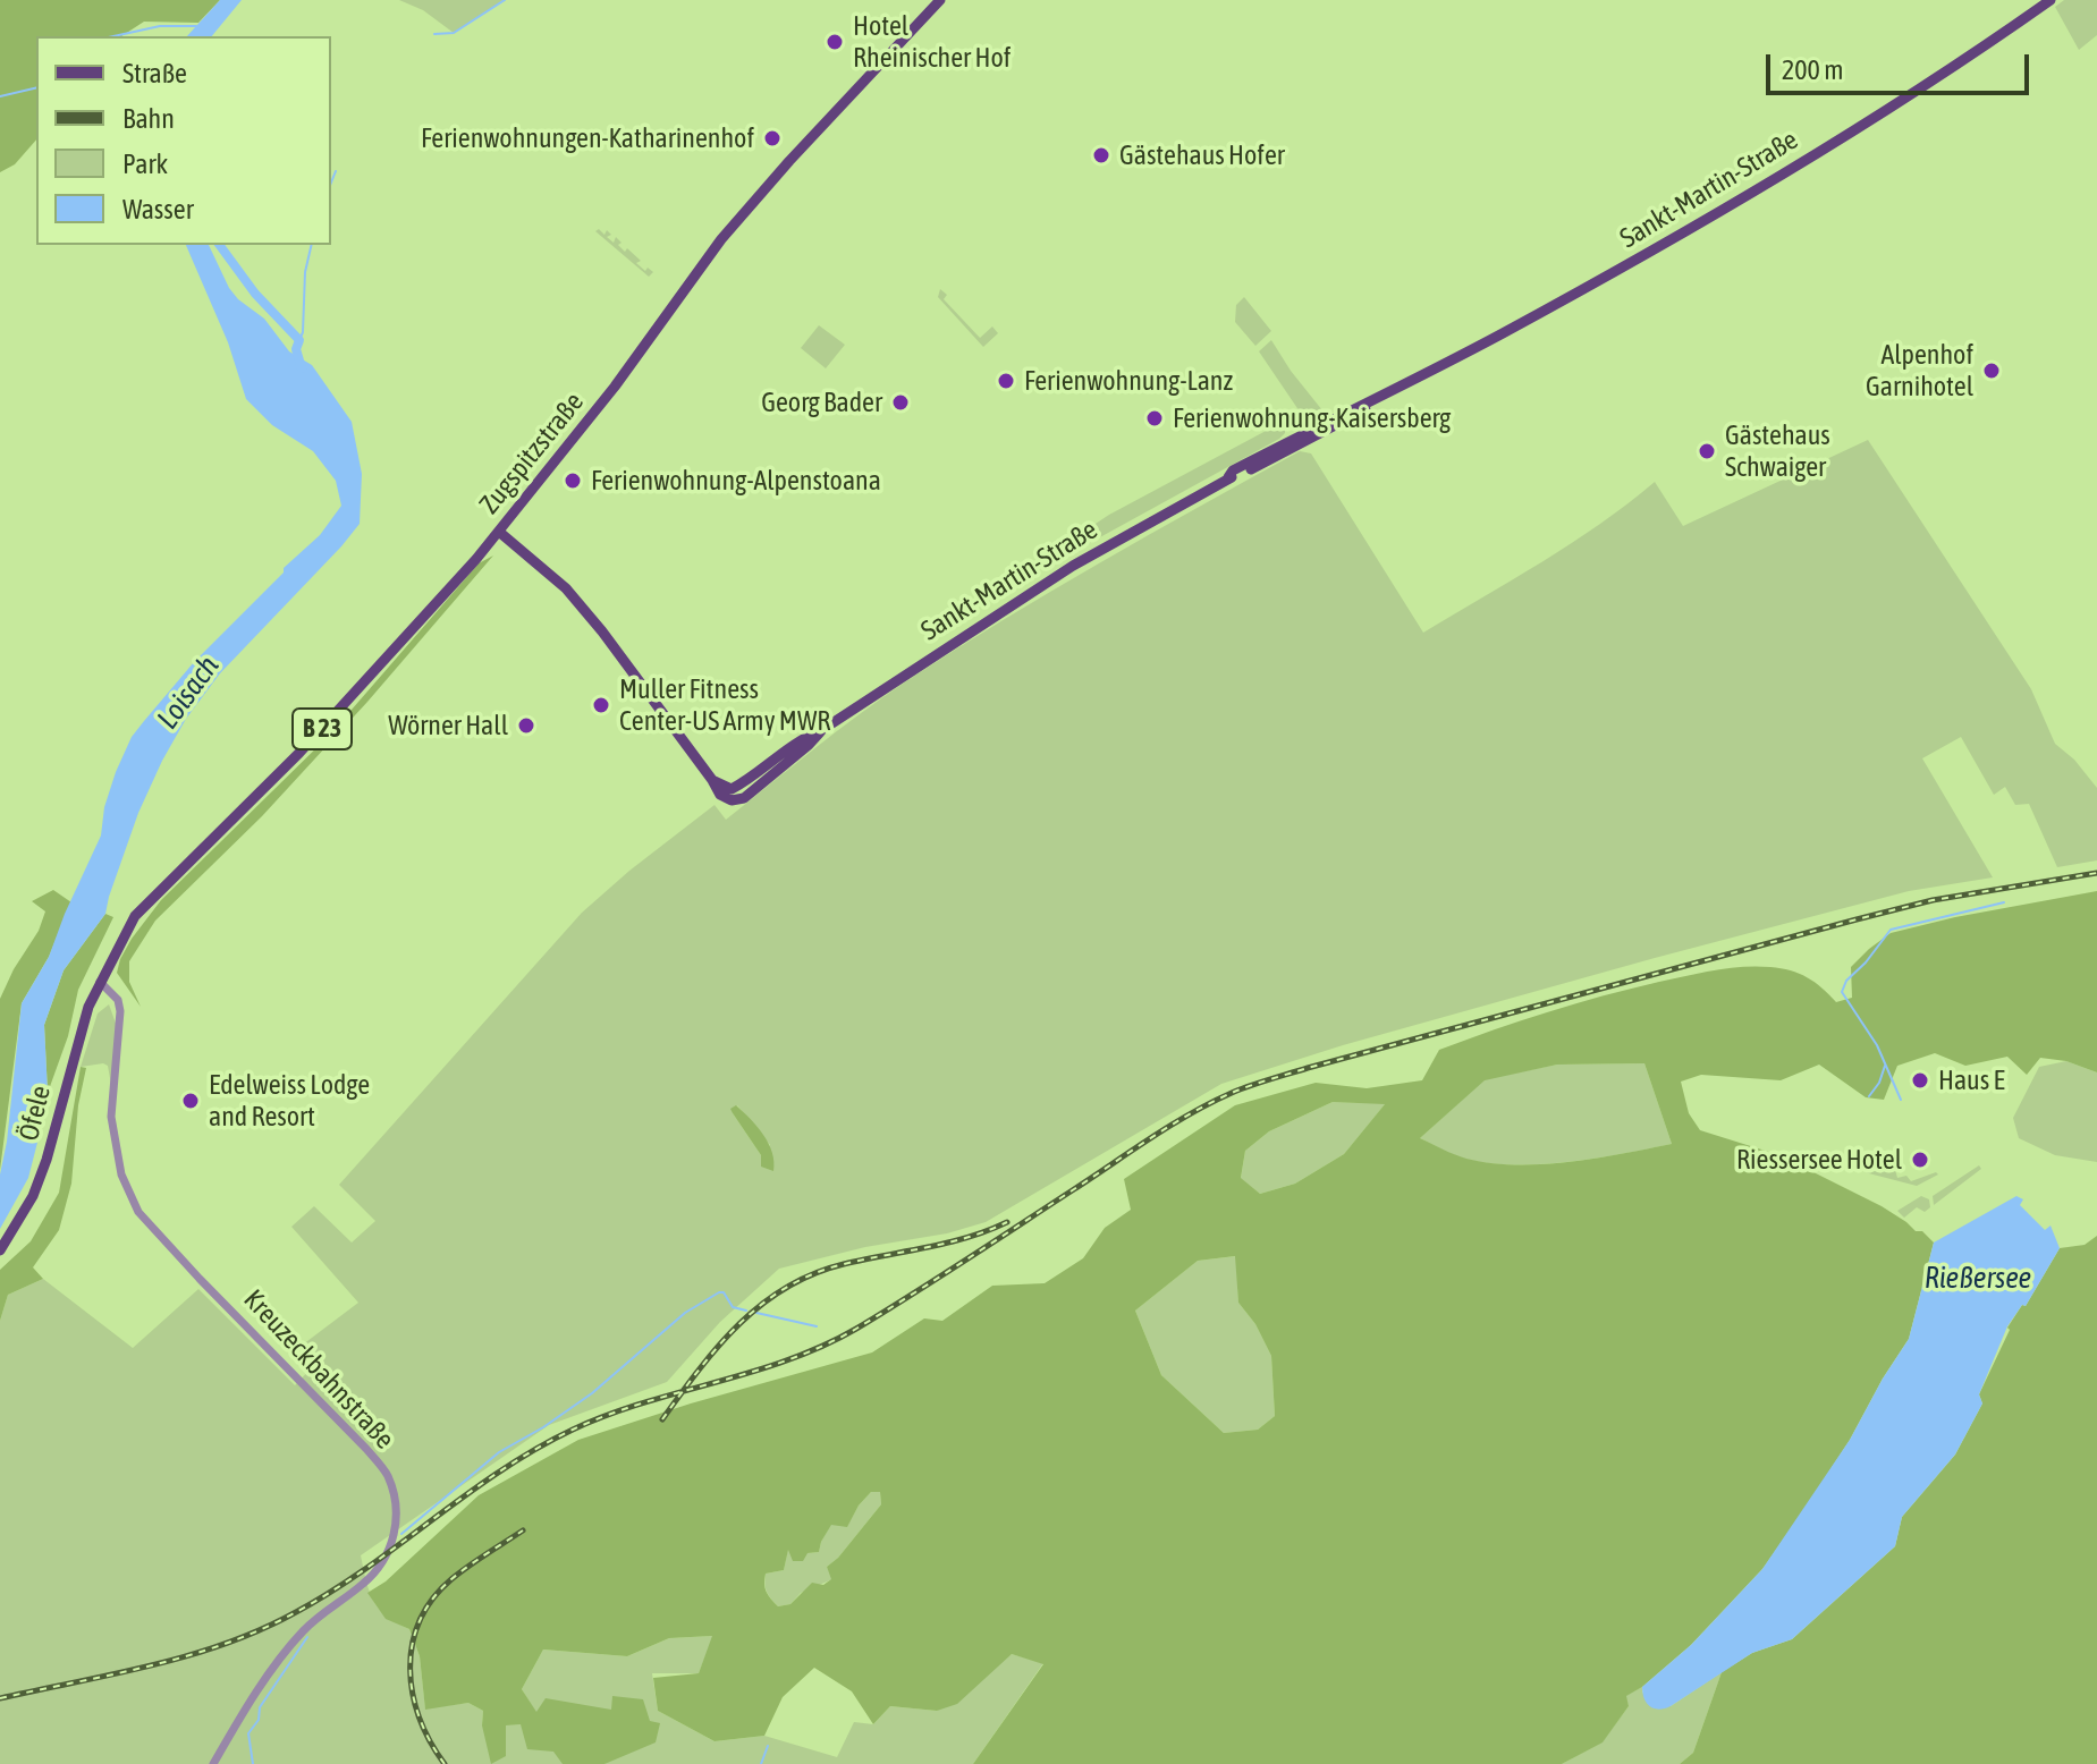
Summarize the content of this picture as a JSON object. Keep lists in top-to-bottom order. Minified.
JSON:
{"streets":{"main road":["Sankt-Martin-Straße","Zugspitzstraße","B 23","Öfele"],"street":["Kreuzeckbahnstraße"]},"crossings":[["Zugspitzstraße","Öfele"],["Zugspitzstraße","Kreuzeckbahnstraße"],["Öfele","Kreuzeckbahnstraße"]],"water":["Loisach","Rießersee"],"places":["Hotel Rheinischer Hof","Ferienwohnungen-Katharinenhof","Gästehaus Hofer","Alpenhof Garnihotel","Ferienwohnung-Lanz","Georg Bader","Ferienwohnung-Kaisersberg","Gästehaus Schwaiger","Ferienwohnung-Alpenstoana","Muller Fitness Center-US Army MWR","Wörner Hall","Haus E","Edelweiss Lodge and Resort","Riessersee Hotel"],"legend":["Straße","Bahn","Park","Wasser"],"scale_bar":"200 m"}
